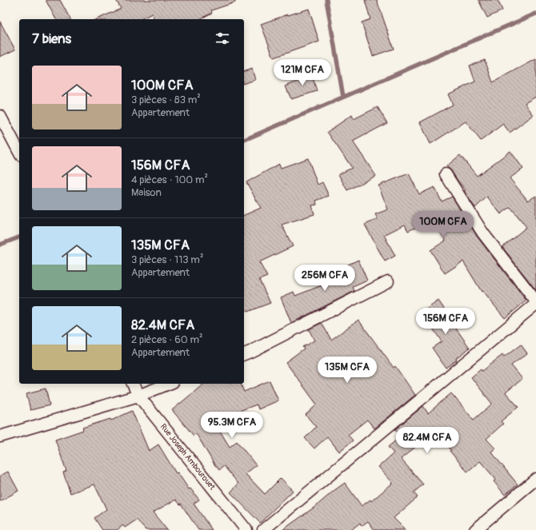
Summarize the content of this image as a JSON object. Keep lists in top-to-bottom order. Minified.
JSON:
{"streets":{"street":["Rue Joseph Ambourouet"]},"page":{"heading":"7 biens","list":[{"name":"100M CFA","note":"3 pièces · 83 m² · Appartement"},{"name":"156M CFA","note":"4 pièces · 100 m² · Maison"},{"name":"135M CFA","note":"3 pièces · 113 m² · Appartement"},{"name":"82.4M CFA","note":"2 pièces · 60 m² · Appartement"}],"price":["121M CFA","100M CFA","256M CFA","156M CFA","135M CFA","95.3M CFA","82.4M CFA"]}}
